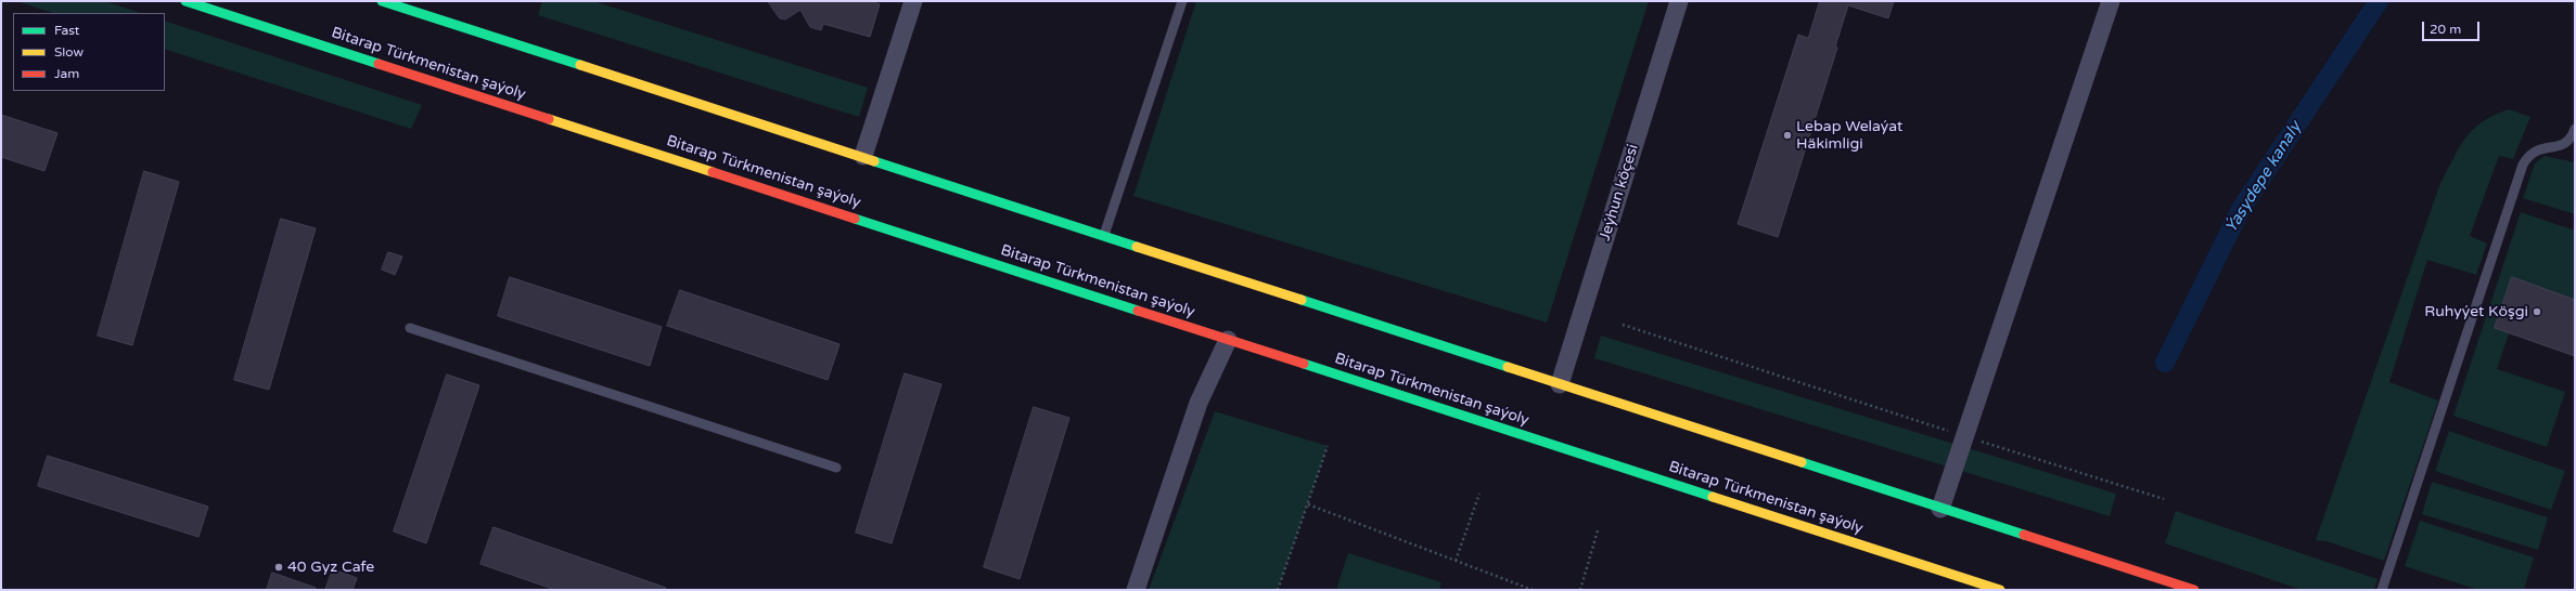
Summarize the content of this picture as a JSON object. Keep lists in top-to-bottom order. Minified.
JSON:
{"streets":{"main road":["Bitarap Türkmenistan şaýoly"],"street":["Jeýhun köçesi"]},"water":["Ýasydepe kanaly"],"places":["Lebap Welaýat Häkimligi","Ruhyýet Köşgi","40 Gyz Cafe"],"legend":["Fast","Slow","Jam"],"scale_bar":"20 m"}
